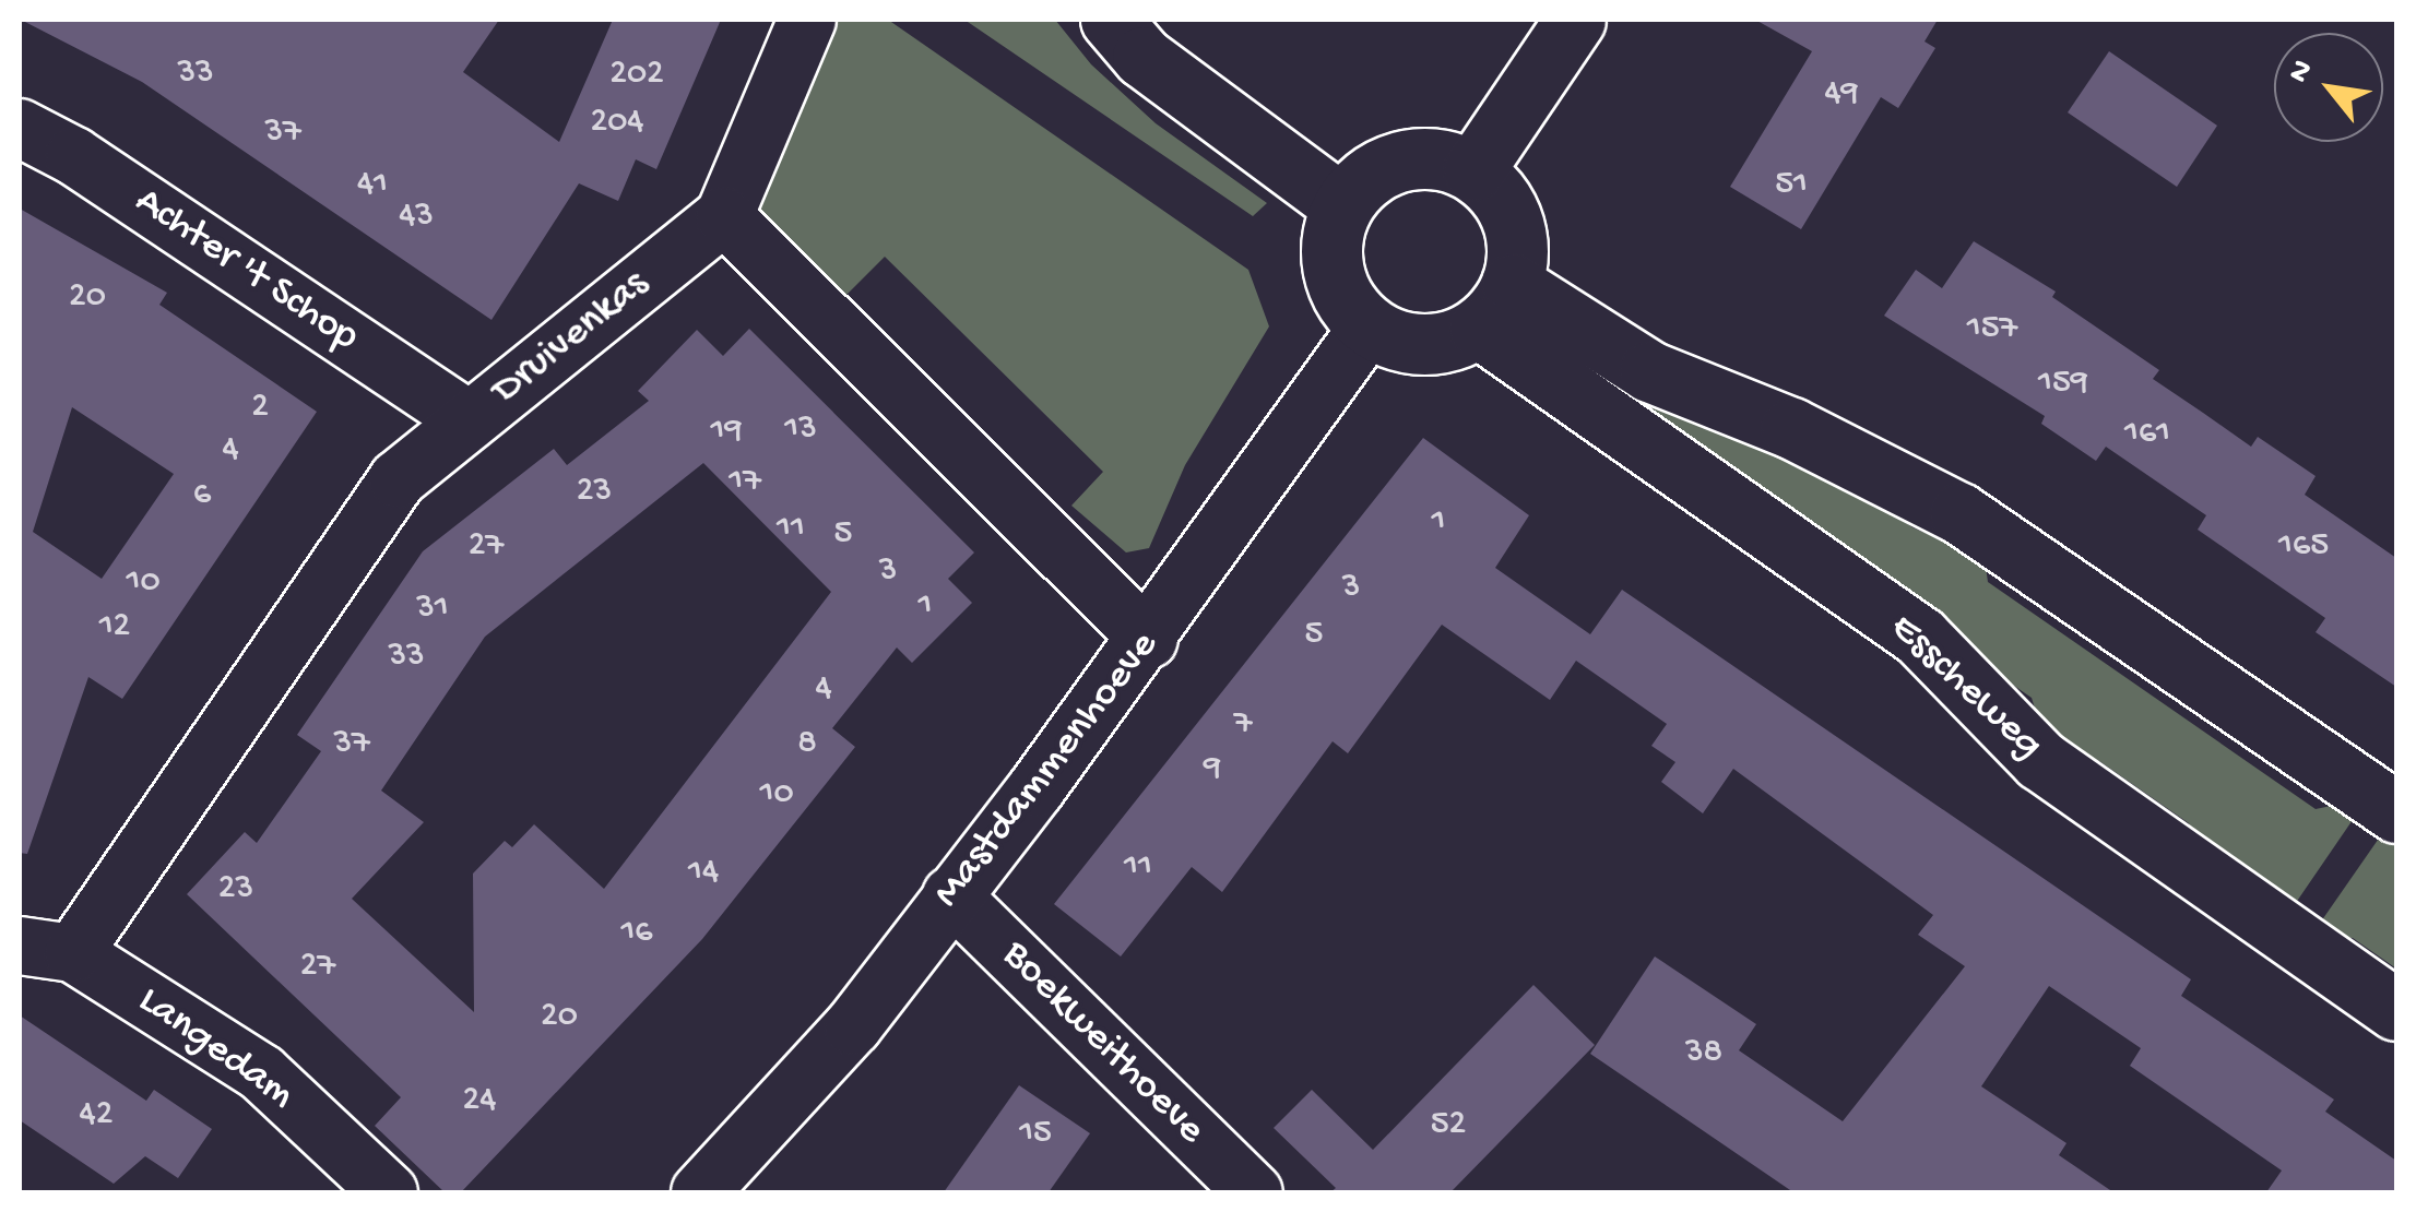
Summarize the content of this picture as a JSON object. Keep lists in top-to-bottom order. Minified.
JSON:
{"streets":{"street":["Achter 't Schop","Druivenkas","Esscheweg","Mastdammenhoeve","Boekweithoeve","Langedam"]},"crossings":[["Achter 't Schop","Druivenkas"],["Druivenkas","Langedam"],["Esscheweg","Mastdammenhoeve"],["Mastdammenhoeve","Boekweithoeve"]],"house_numbers":["33","202","49","204","37","41","51","43","20","157","159","2","13","19","161","4","17","23","6","1","11","5","27","165","3","10","3","1","31","12","5","33","4","7","37","8","9","10","11","14","23","16","27","20","38","24","42","52","15"],"north":"top left"}
